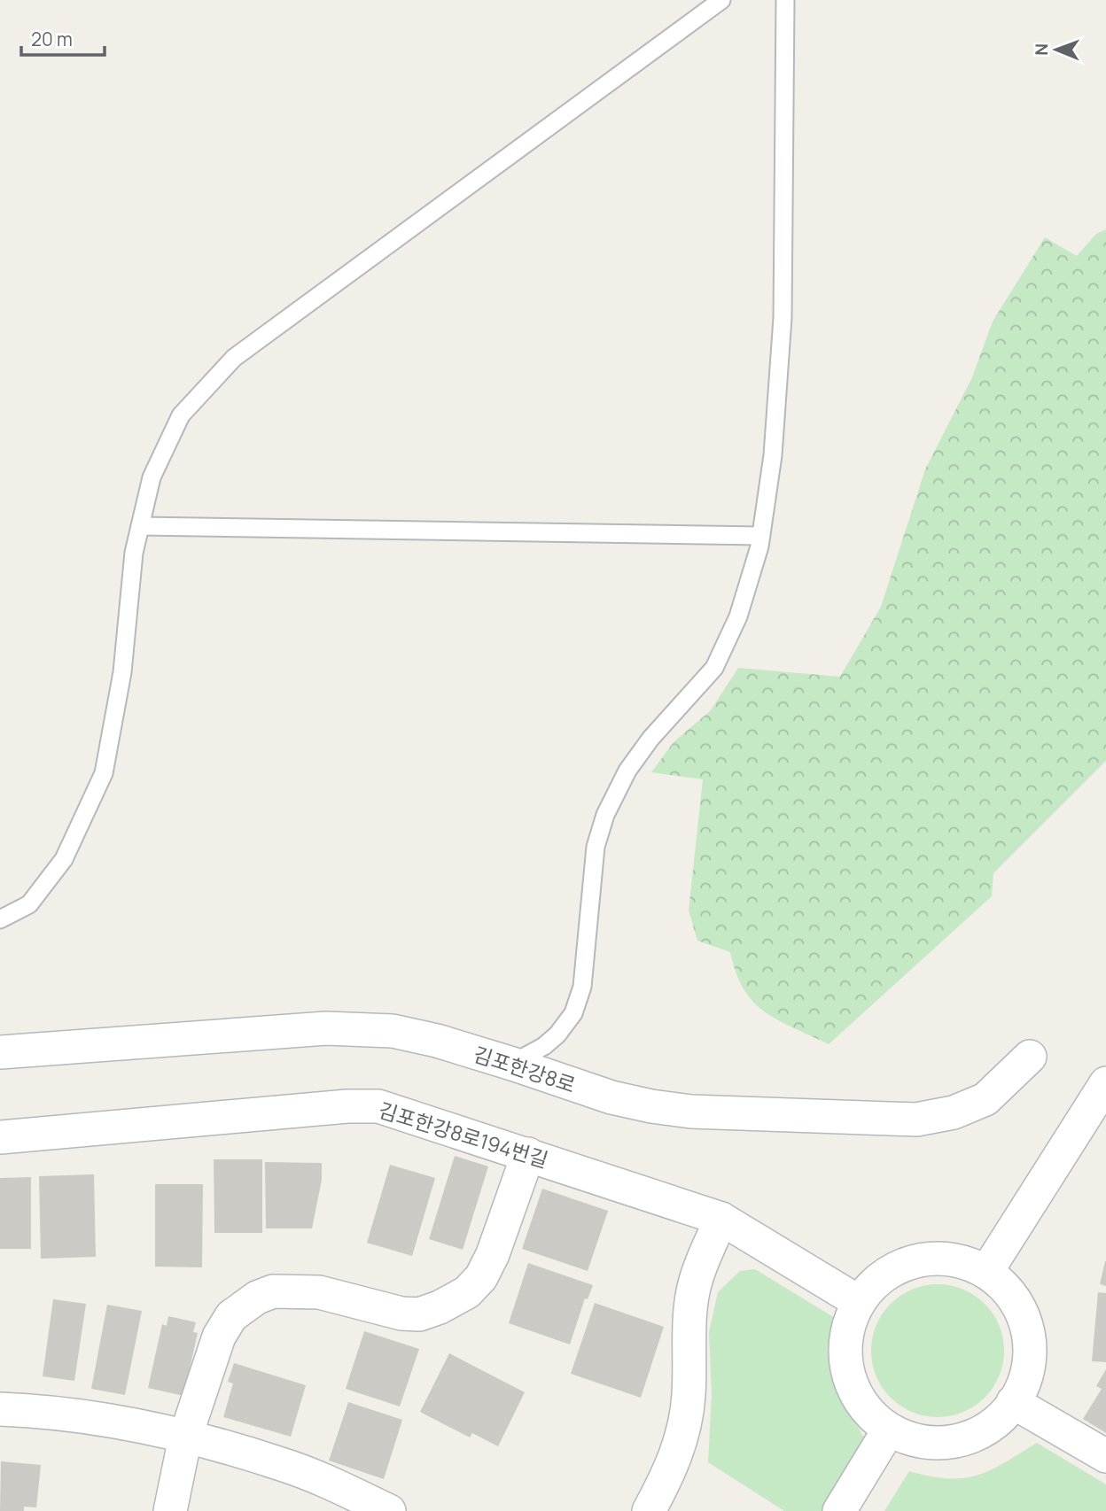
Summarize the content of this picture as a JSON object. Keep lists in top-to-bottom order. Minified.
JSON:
{"streets":{"street":["김포한강8로","김포한강8로194번길"]},"scale_bar":"20 m","north":"left"}
